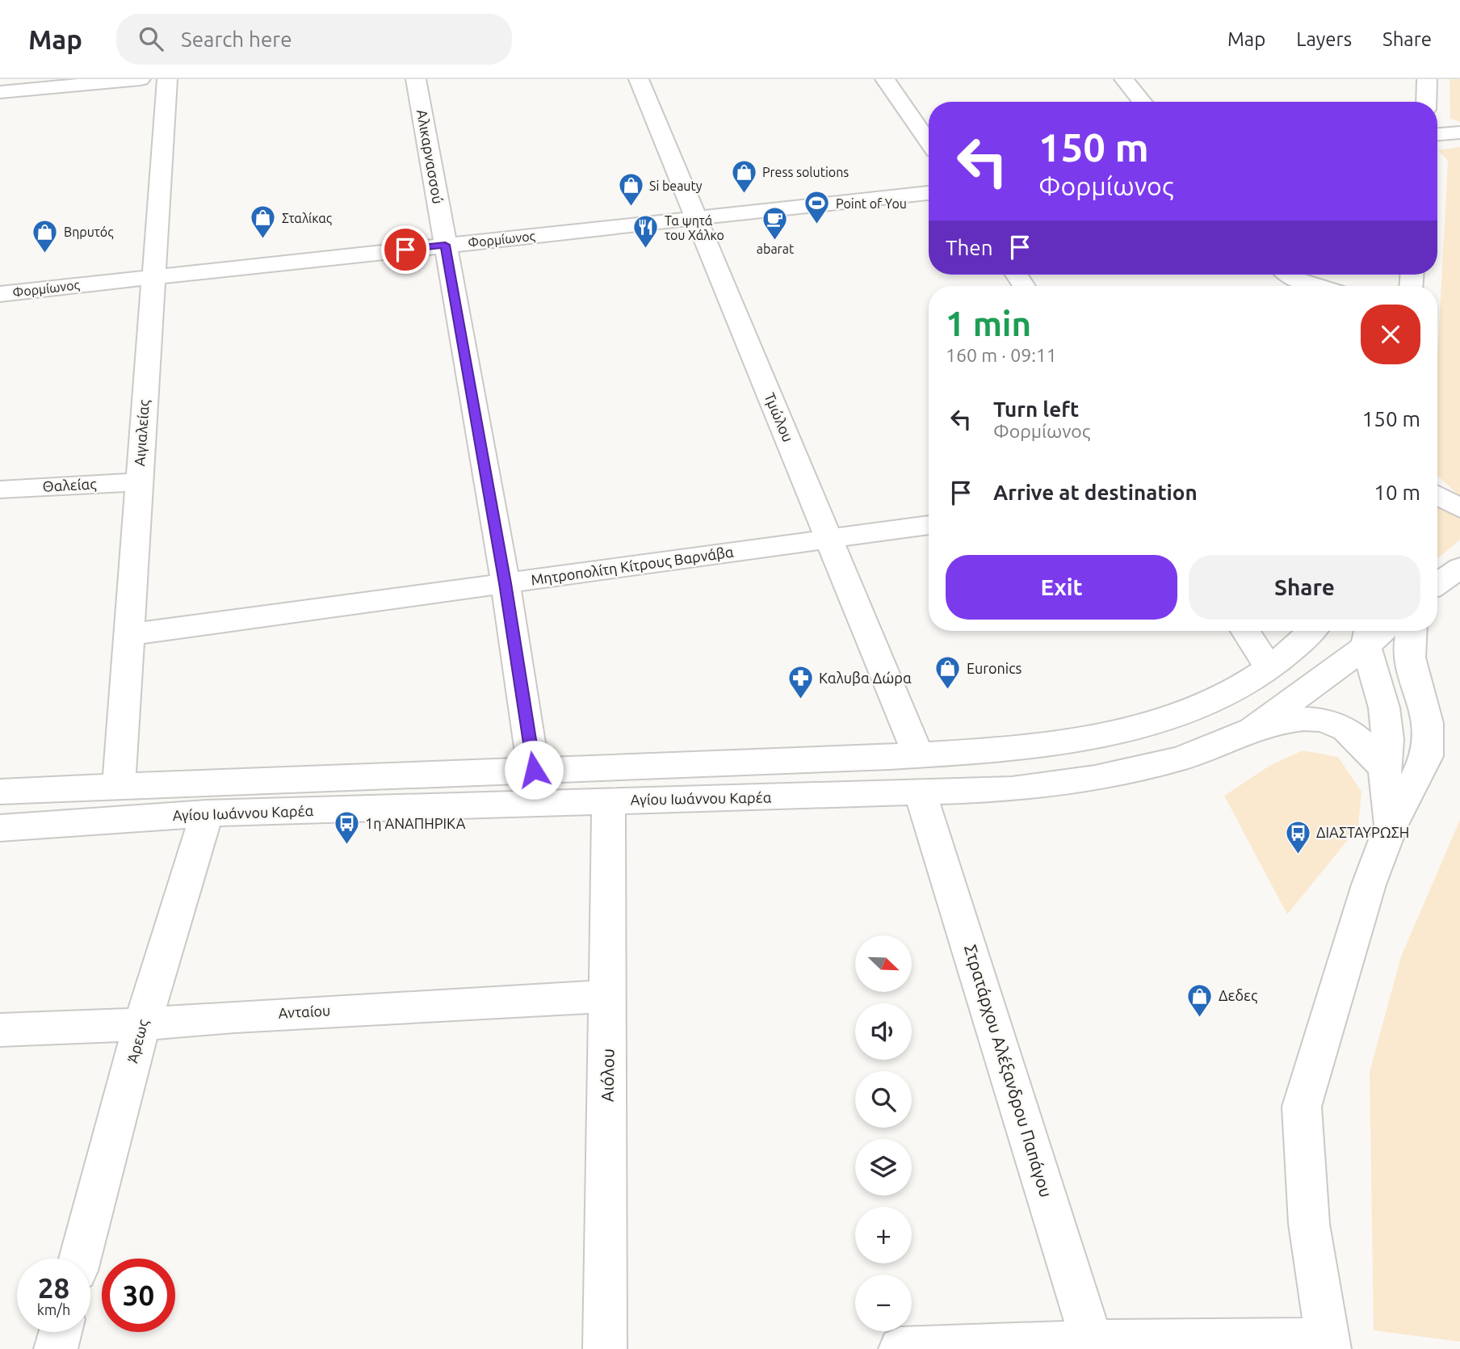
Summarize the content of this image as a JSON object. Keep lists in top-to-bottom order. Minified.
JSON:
{"streets":{"street":["Αλικαρνασσού","Φορμίωνος","Τμώλου","Αιγιαλείας","Θαλείας","Μητροπολίτη Κίτρους Βαρνάβα","Αγίου Ιωάννου Καρέα","Ανταίου","Άρεως","Στρατάρχου Αλέξανδρου Παπάγου","Αιόλου"]},"crossings":[["Αλικαρνασσού","Φορμίωνος"],["Αλικαρνασσού","Μητροπολίτη Κίτρους Βαρνάβα"],["Φορμίωνος","Τμώλου"],["Φορμίωνος","Αιγιαλείας"],["Τμώλου","Μητροπολίτη Κίτρους Βαρνάβα"],["Αιγιαλείας","Θαλείας"],["Αιγιαλείας","Μητροπολίτη Κίτρους Βαρνάβα"],["Αγίου Ιωάννου Καρέα","Άρεως"],["Αγίου Ιωάννου Καρέα","Στρατάρχου Αλέξανδρου Παπάγου"],["Αγίου Ιωάννου Καρέα","Αιόλου"],["Ανταίου","Άρεως"],["Ανταίου","Αιόλου"]],"places":{"shop":["Press solutions","Si beauty","Σταλίκας","Βηρυτός","Euronics","Δεδες"],"sports":["Point of You"],"cafe":["abarat"],"restaurant":["Τα ψητά του Χάλκο"],"pharmacy":["Καλυβα Δώρα"],"bus stop":["1η ΑΝΑΠΗΡΙΚΑ","ΔΙΑΣΤΑΥΡΩΣΗ"]},"north":"bottom right","page":{"header":"Map","search":"Search here","nav":["Map","Layers","Share"],"turn":["150 m","Φορμίωνος"],"then":"Then","heading":["1 min","160 m · 09:11"],"list":[{"name":"Turn left","note":"Φορμίωνος","value":"150 m"},{"name":"Arrive at destination","value":"10 m"}],"buttons":["Exit","Share"],"map_buttons":["+","−"],"speed":"28 km/h","limit":"30"}}
